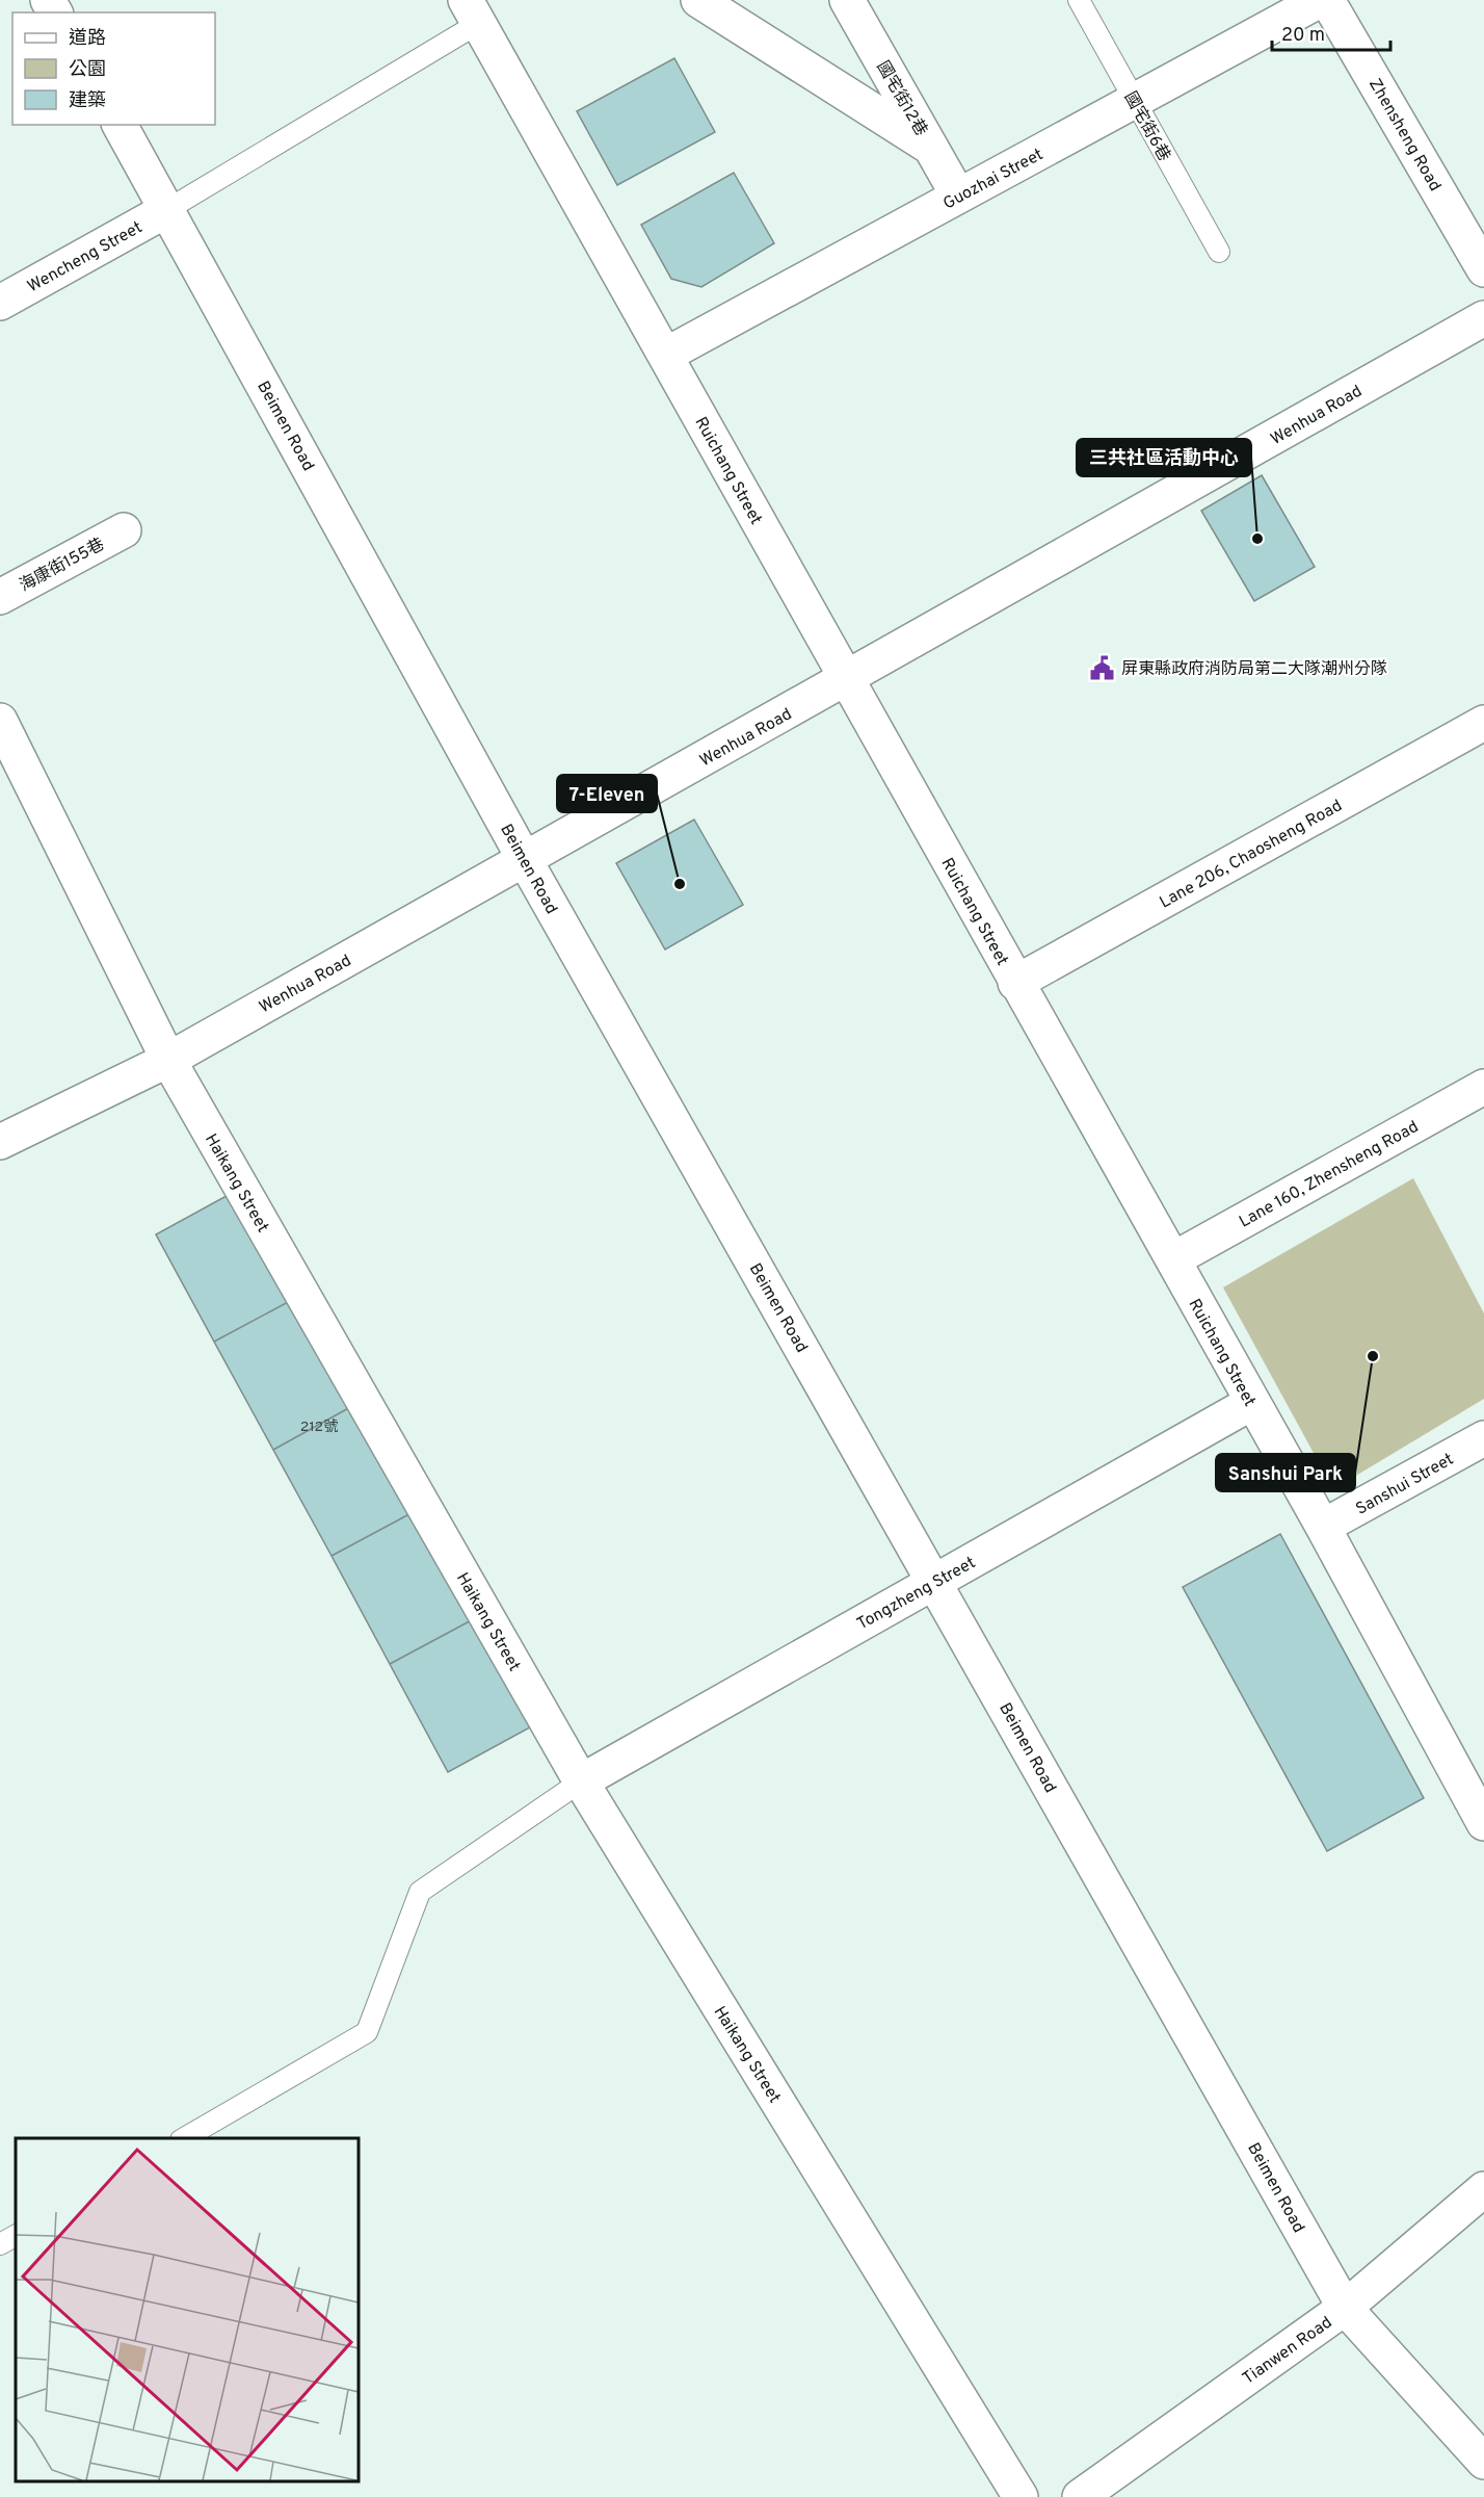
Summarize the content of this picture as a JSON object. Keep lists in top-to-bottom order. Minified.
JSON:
{"streets":{"street":["國宅街12巷","Zhensheng Road","Guozhai Street","Wencheng Street","Wenhua Road","Beimen Road","Ruichang Street","海康街155巷","Lane 206, Chaosheng Road","Lane 160, Zhensheng Road","Haikang Street","Sanshui Street","Tongzheng Street","Tianwen Road"],"lane":["國宅街6巷"]},"crossings":[["國宅街12巷","Guozhai Street"],["國宅街6巷","Guozhai Street"],["Guozhai Street","Ruichang Street"],["Wencheng Street","Beimen Road"],["Wenhua Road","Beimen Road"],["Wenhua Road","Ruichang Street"],["Wenhua Road","Haikang Street"],["Beimen Road","Tongzheng Street"],["Beimen Road","Tianwen Road"],["Ruichang Street","Lane 206, Chaosheng Road"],["Ruichang Street","Lane 160, Zhensheng Road"],["Ruichang Street","Sanshui Street"],["Ruichang Street","Tongzheng Street"],["Haikang Street","Tongzheng Street"]],"places":{"other":["三共社區活動中心","7-Eleven","Sanshui Park"],"public building":["屏東縣政府消防局第二大隊潮州分隊"]},"house_numbers":["212號"],"legend":["道路","公園","建築"],"scale_bar":"20 m"}
